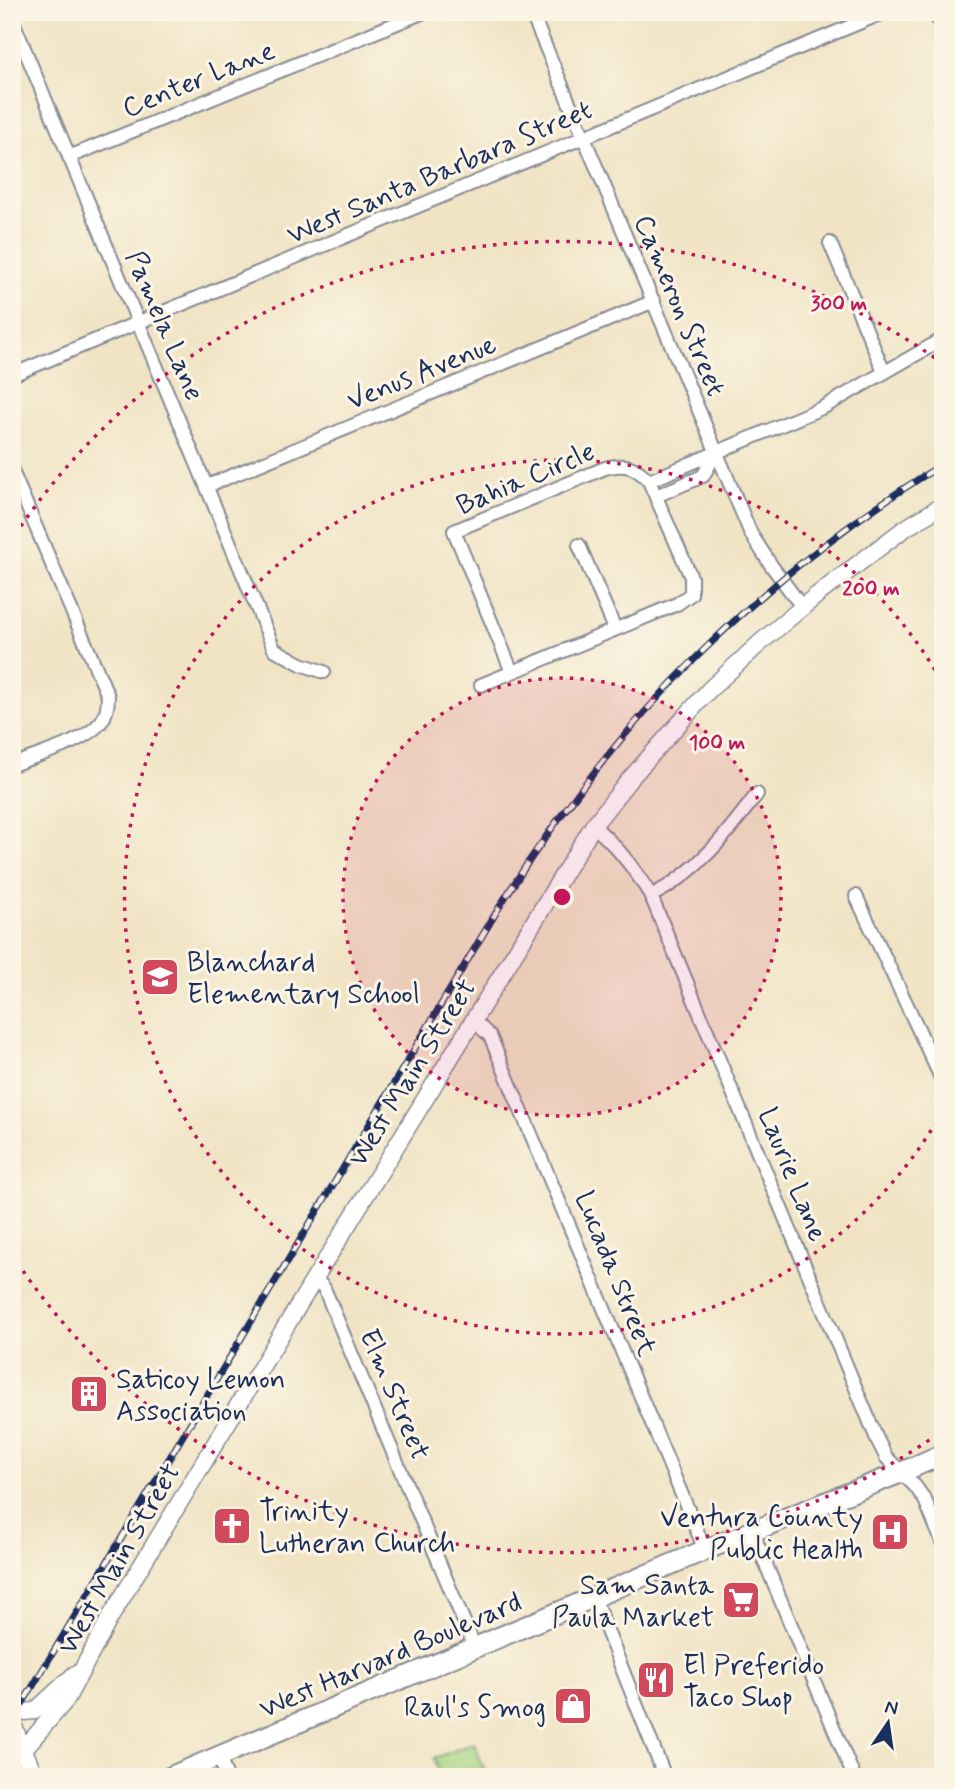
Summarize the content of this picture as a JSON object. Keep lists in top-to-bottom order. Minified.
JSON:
{"streets":{"main road":["West Harvard Boulevard"],"street":["Center Lane","West Santa Barbara Street","Cameron Street","Pamela Lane","Venus Avenue","Bahia Circle","West Main Street","Laurie Lane","Lucada Street","Elm Street"]},"crossings":[["Center Lane","Pamela Lane"],["West Santa Barbara Street","Cameron Street"],["West Santa Barbara Street","Pamela Lane"],["Cameron Street","Venus Avenue"],["Cameron Street","West Main Street"],["Pamela Lane","Venus Avenue"],["West Main Street","Laurie Lane"],["West Main Street","Lucada Street"],["West Main Street","Elm Street"],["Laurie Lane","West Harvard Boulevard"],["Lucada Street","West Harvard Boulevard"],["Elm Street","West Harvard Boulevard"]],"places":{"school or university":["Blanchard Elementary School"],"building":["Saticoy Lemon Association"],"church":["Trinity Lutheran Church"],"hospital":["Ventura County Public Health"],"supermarket":["Sam Santa Paula Market"],"restaurant":["El Preferido Taco Shop"],"shop":["Raul's Smog"]},"north":"top","rings":["300 m","200 m","100 m"]}
